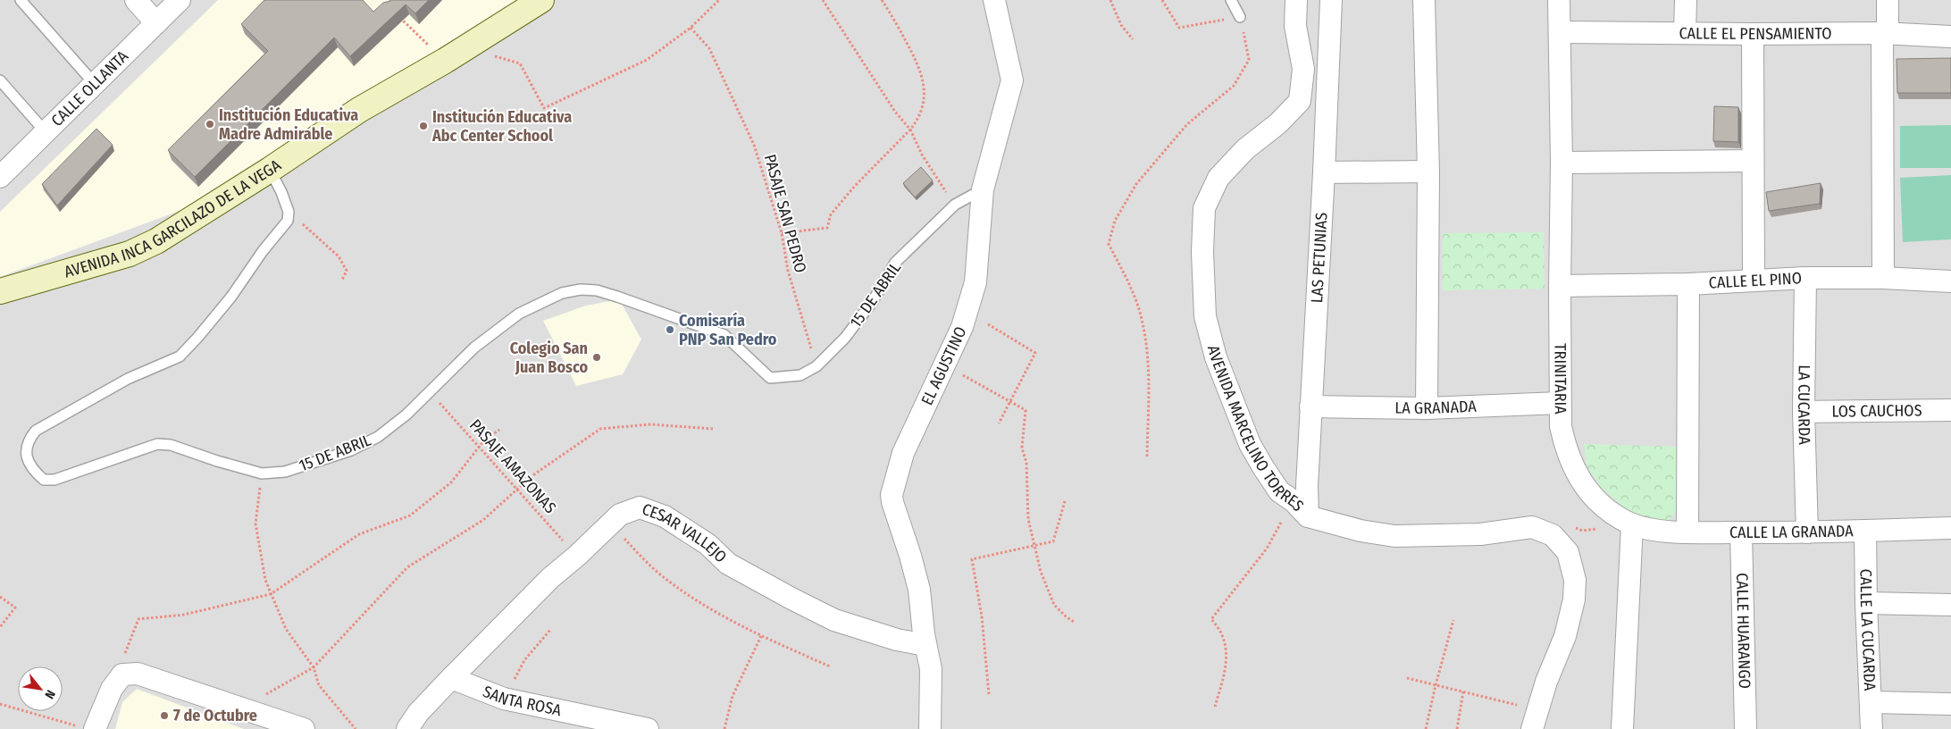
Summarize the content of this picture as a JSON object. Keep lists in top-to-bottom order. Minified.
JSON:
{"streets":{"street":["CALLE EL PENSAMIENTO","CALLE OLLANTA","AVENIDA INCA GARCILAZO DE LA VEGA","LAS PETUNIAS","CALLE EL PINO","EL AGUSTINO","TRINITARIA","LA CUCARDA","LA GRANADA","LOS CAUCHOS","AVENIDA MARCELINO TORRES","CALLE LA GRANADA","CESAR VALLEJO","CALLE LA CUCARDA","CALLE HUARANGO","SANTA ROSA"],"lane":["15 DE ABRIL"],"path":["PASAJE SAN PEDRO","PASAJE AMAZONAS"]},"crossings":[["CALLE EL PENSAMIENTO","TRINITARIA"],["PASAJE SAN PEDRO","15 DE ABRIL"],["LAS PETUNIAS","LA GRANADA"],["LAS PETUNIAS","AVENIDA MARCELINO TORRES"],["CALLE EL PINO","TRINITARIA"],["CALLE EL PINO","LA CUCARDA"],["15 DE ABRIL","EL AGUSTINO"],["15 DE ABRIL","PASAJE AMAZONAS"],["EL AGUSTINO","CESAR VALLEJO"],["TRINITARIA","LA GRANADA"],["TRINITARIA","CALLE LA GRANADA"],["LA CUCARDA","LOS CAUCHOS"],["LA CUCARDA","CALLE LA GRANADA"],["PASAJE AMAZONAS","CESAR VALLEJO"],["CALLE LA GRANADA","CALLE LA CUCARDA"],["CALLE LA GRANADA","CALLE HUARANGO"],["CESAR VALLEJO","SANTA ROSA"]],"places":["Institución Educativa Madre Admirable","Institución Educativa Abc Center School","Comisaría PNP San Pedro","Colegio San Juan Bosco","7 de Octubre"],"north":"bottom right"}
